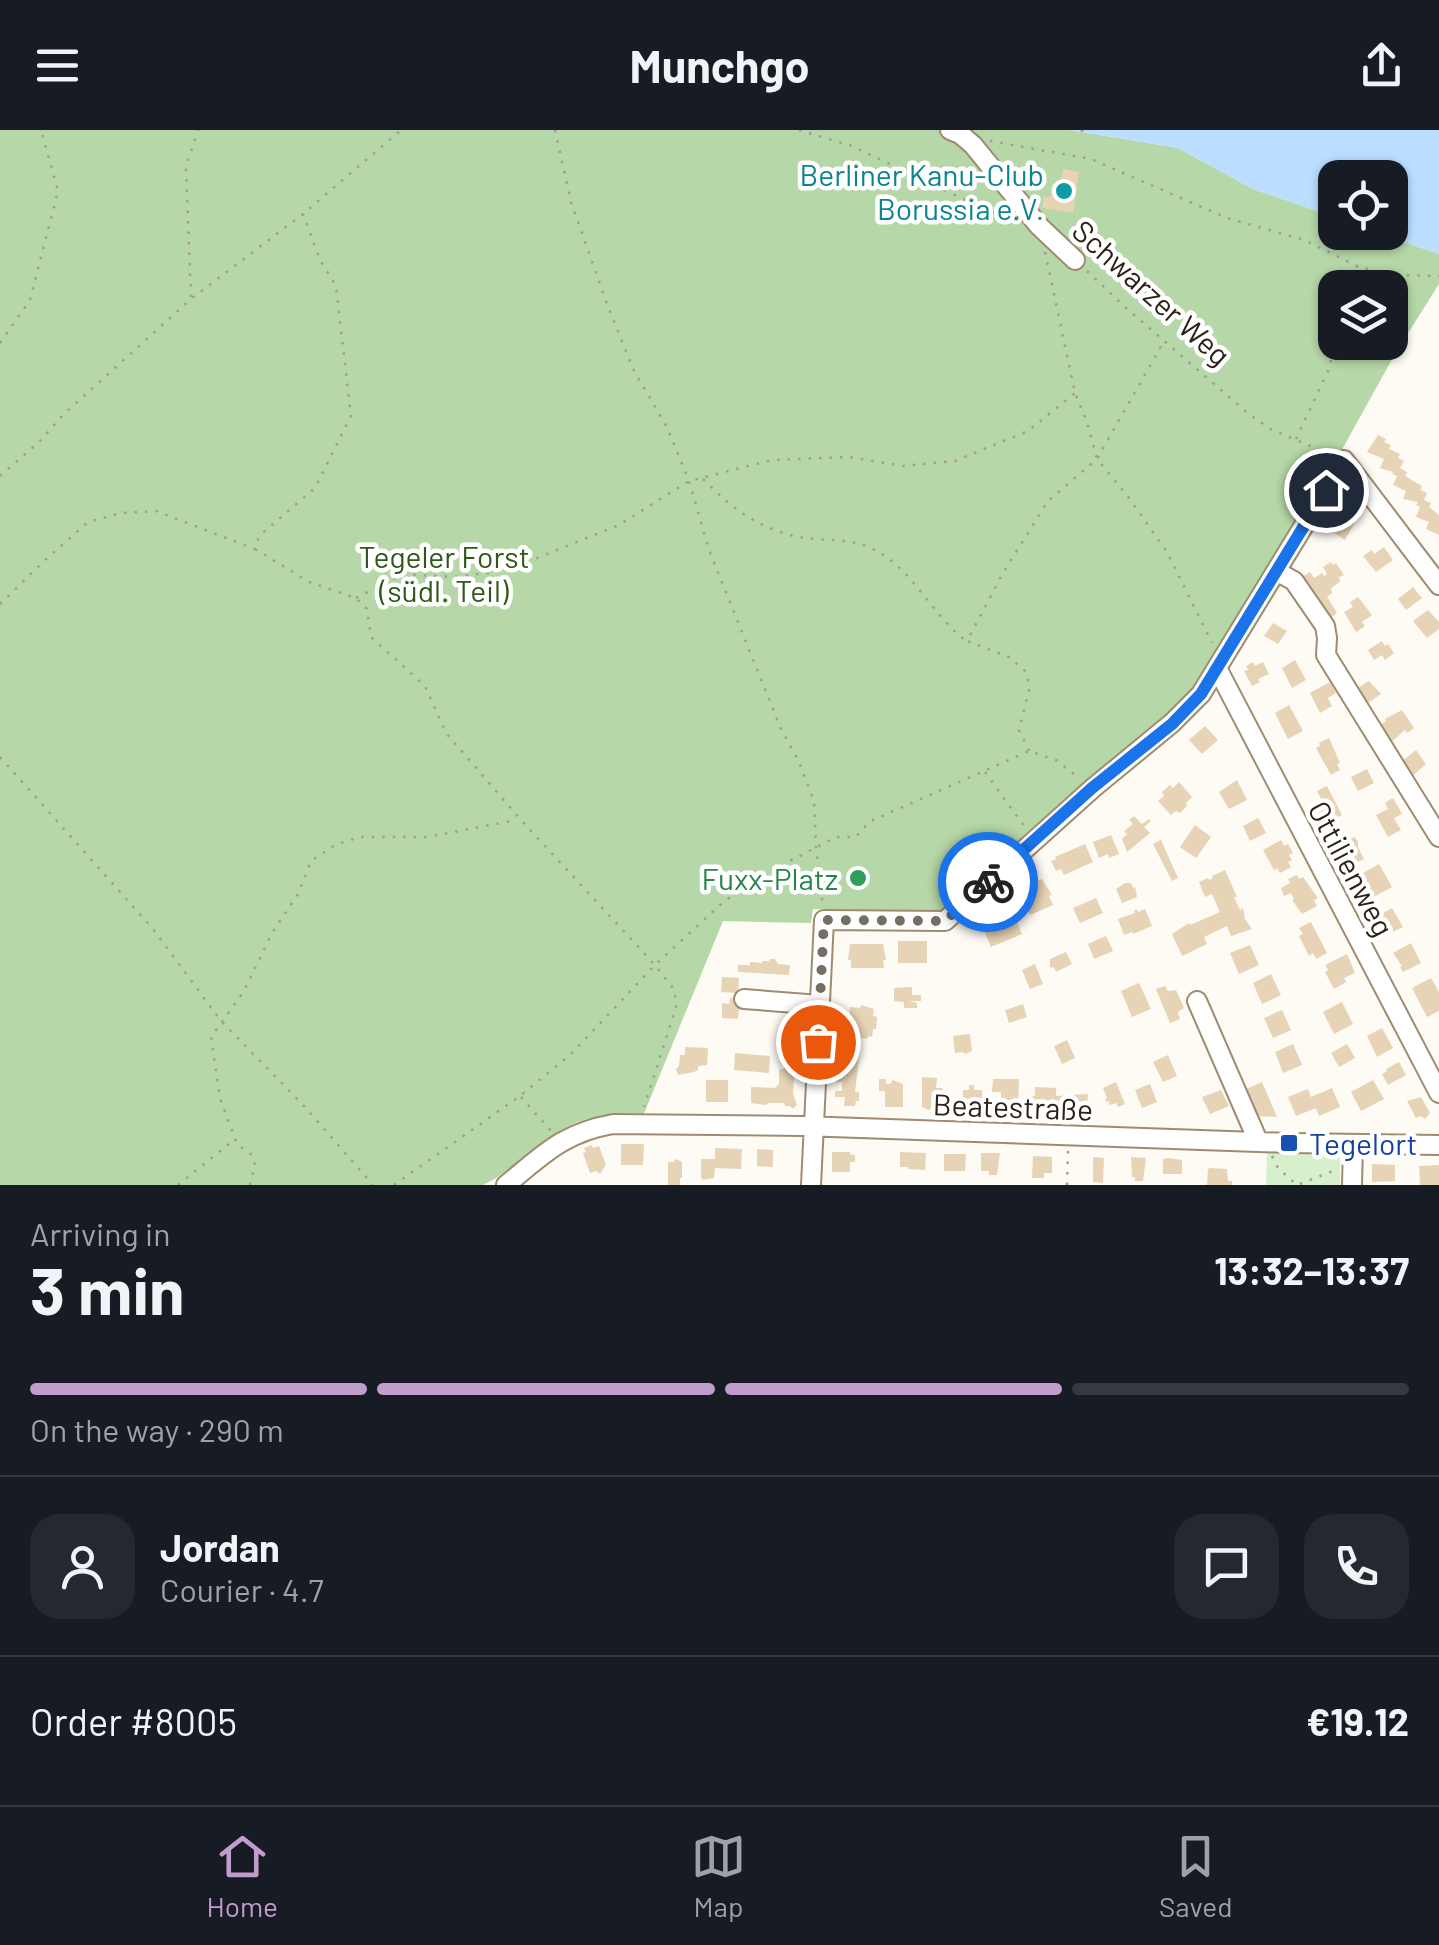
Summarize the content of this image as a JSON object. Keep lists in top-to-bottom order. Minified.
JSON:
{"streets":{"street":["Schwarzer Weg","Ottilienweg","Beatestraße"]},"parks":["Tegeler Forst (südl. Teil)"],"places":{"other":["Berliner Kanu-Club Borussia e.V.","Fuxx-Platz"],"transit":["Tegelort"]},"page":{"header":"Munchgo","heading":["3 min","Arriving in","13:32–13:37"],"panel":["Jordan","Courier · 4.7","Order #8005","€19.12"],"bar":"On the way · 290 m","tabs":["Home","Map","Saved"]}}
